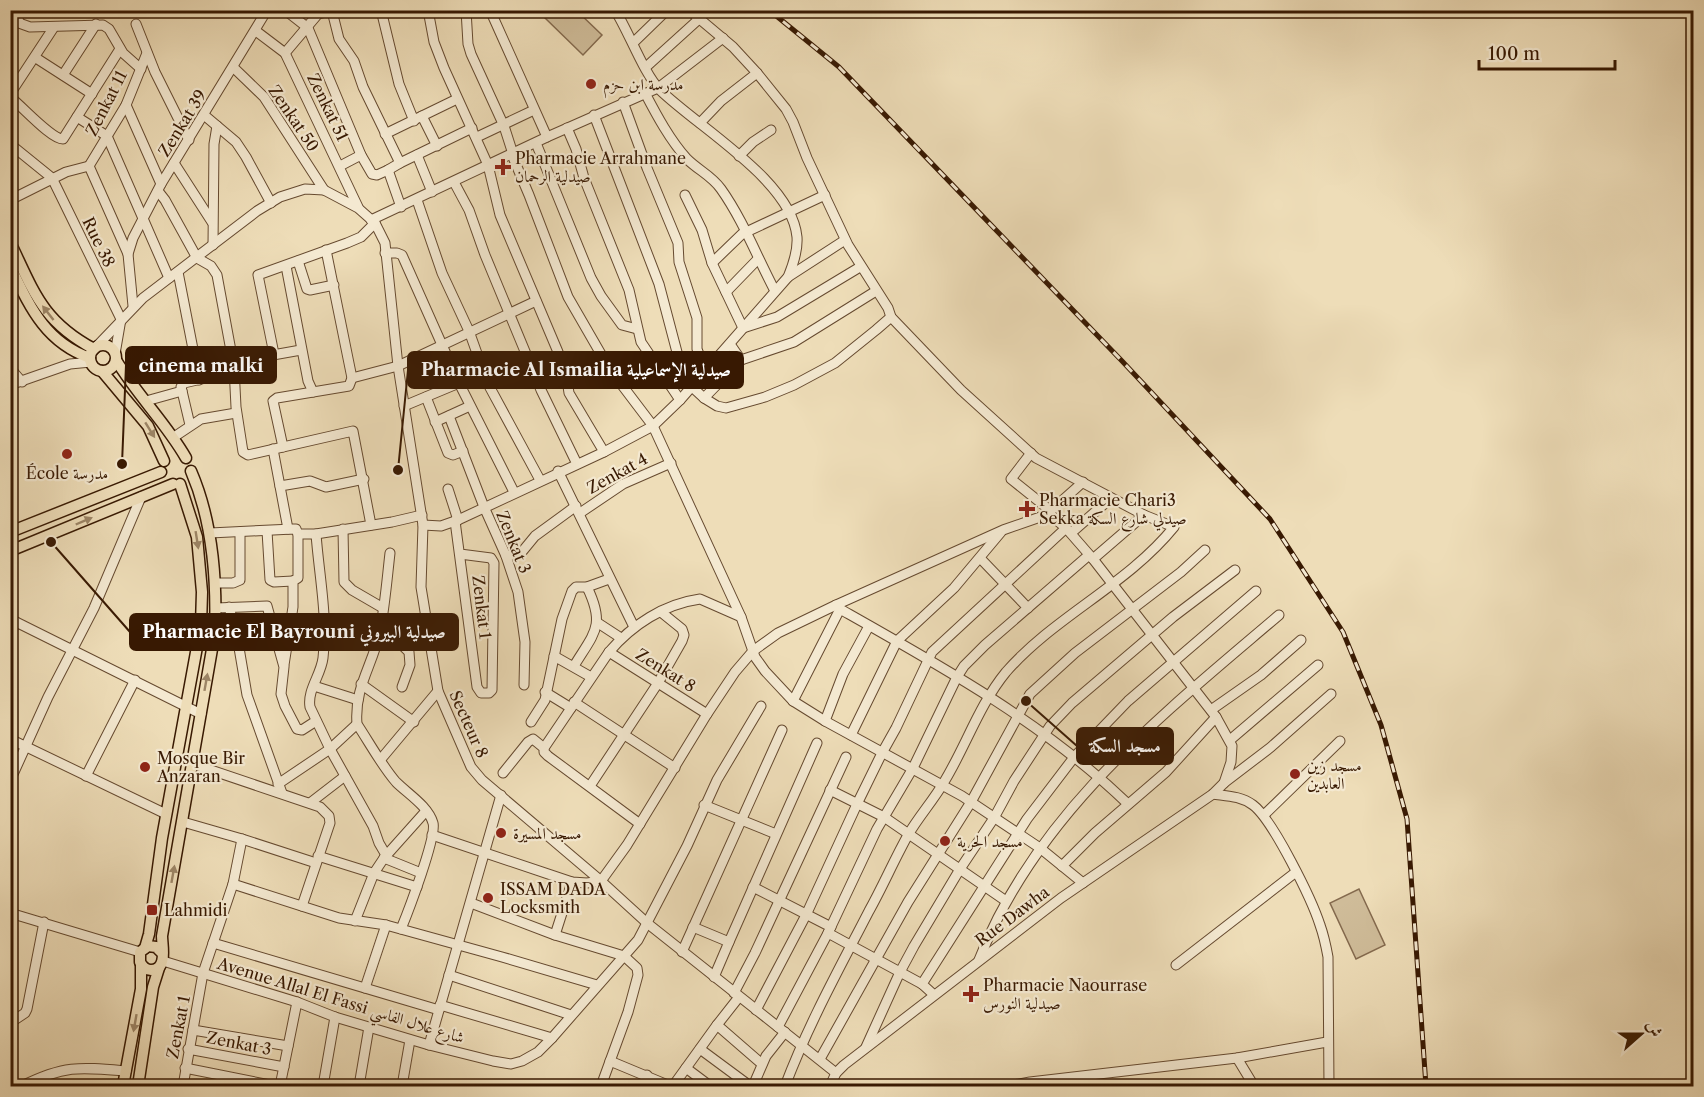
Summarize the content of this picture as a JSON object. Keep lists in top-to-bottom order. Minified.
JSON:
{"streets":{"street":["Zenkat 11","Zenkat 51","Zenkat 50","Zenkat 39","Rue 38","Zenkat 4","Zenkat 3","Zenkat 1","Zenkat 8","Secteur 8","Rue Dawha","Avenue Allal El Fassi شارع علال الفاسي"]},"crossings":[["Zenkat 11","Zenkat 39"],["Zenkat 51","Zenkat 39"],["Zenkat 50","Zenkat 39"],["Zenkat 4","Zenkat 3"],["Zenkat 3","Zenkat 1"],["Zenkat 1","Avenue Allal El Fassi شارع علال الفاسي"],["Secteur 8","Rue Dawha"]],"places":{"other":["مدرسة ابن حزم","École مدرسة","cinema malki","Pharmacie Al Ismailia صيدلية الإسماعيلية","Pharmacie El Bayrouni صيدلية البيروني","مسجد السكة","Mosque Bir Anzaran","مسجد زين العابدين","مسجد المسيرة","مسجد الحرية","ISSAM DADA Locksmith"],"health":["Pharmacie Arrahmane صيدلية الرحمان","Pharmacie Chari3 Sekka صيدلي شارع السكة","Pharmacie Naourrase صيدلية النورس"],"transit":["Lahmidi"]},"scale_bar":"100 m","north":"right"}
